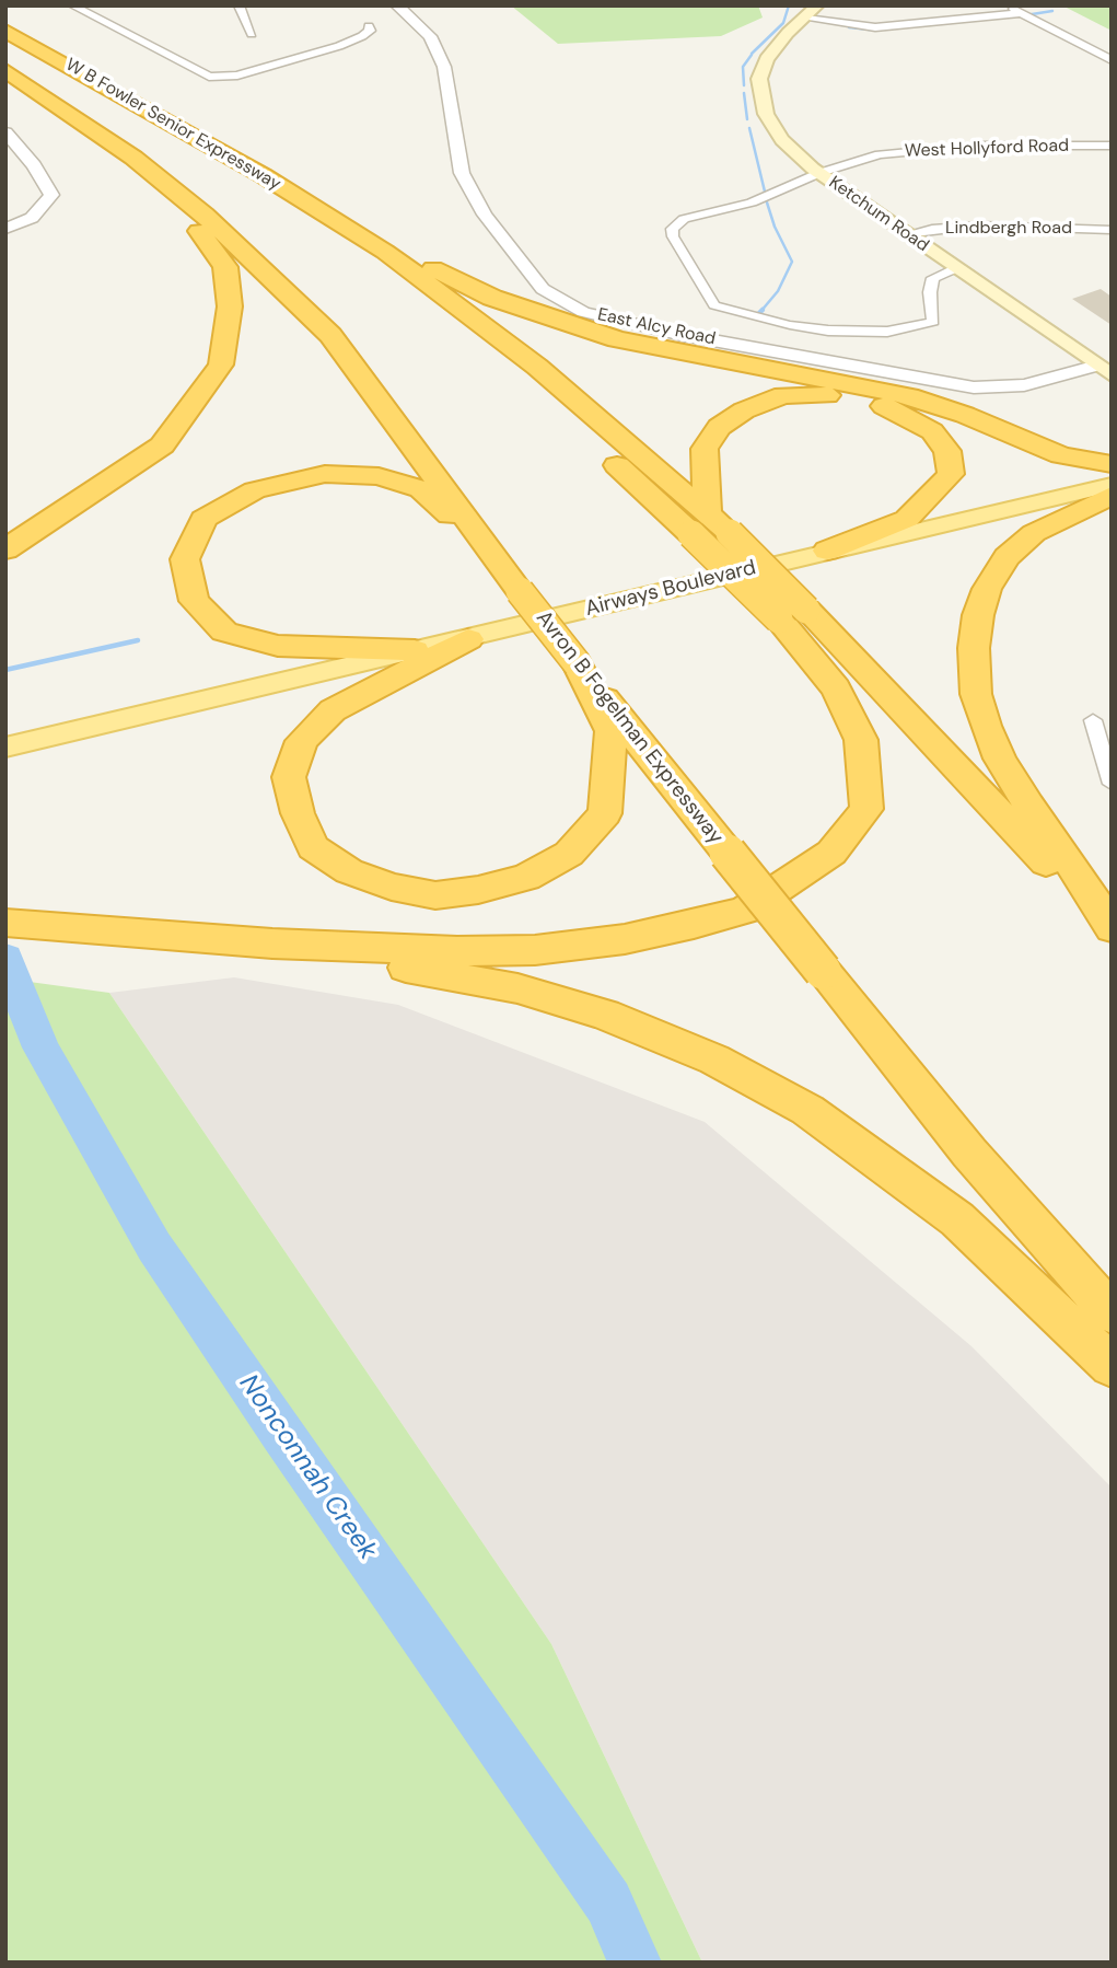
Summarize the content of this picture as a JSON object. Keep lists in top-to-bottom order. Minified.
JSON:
{"streets":{"highway":["W B Fowler Senior Expressway","Avron B Fogelman Expressway"],"main road":["Ketchum Road","Airways Boulevard"],"street":["West Hollyford Road","Lindbergh Road","East Alcy Road"]},"crossings":[["W B Fowler Senior Expressway","Avron B Fogelman Expressway"],["West Hollyford Road","Ketchum Road"],["Ketchum Road","Lindbergh Road"],["Ketchum Road","East Alcy Road"]],"water":["Nonconnah Creek"]}
